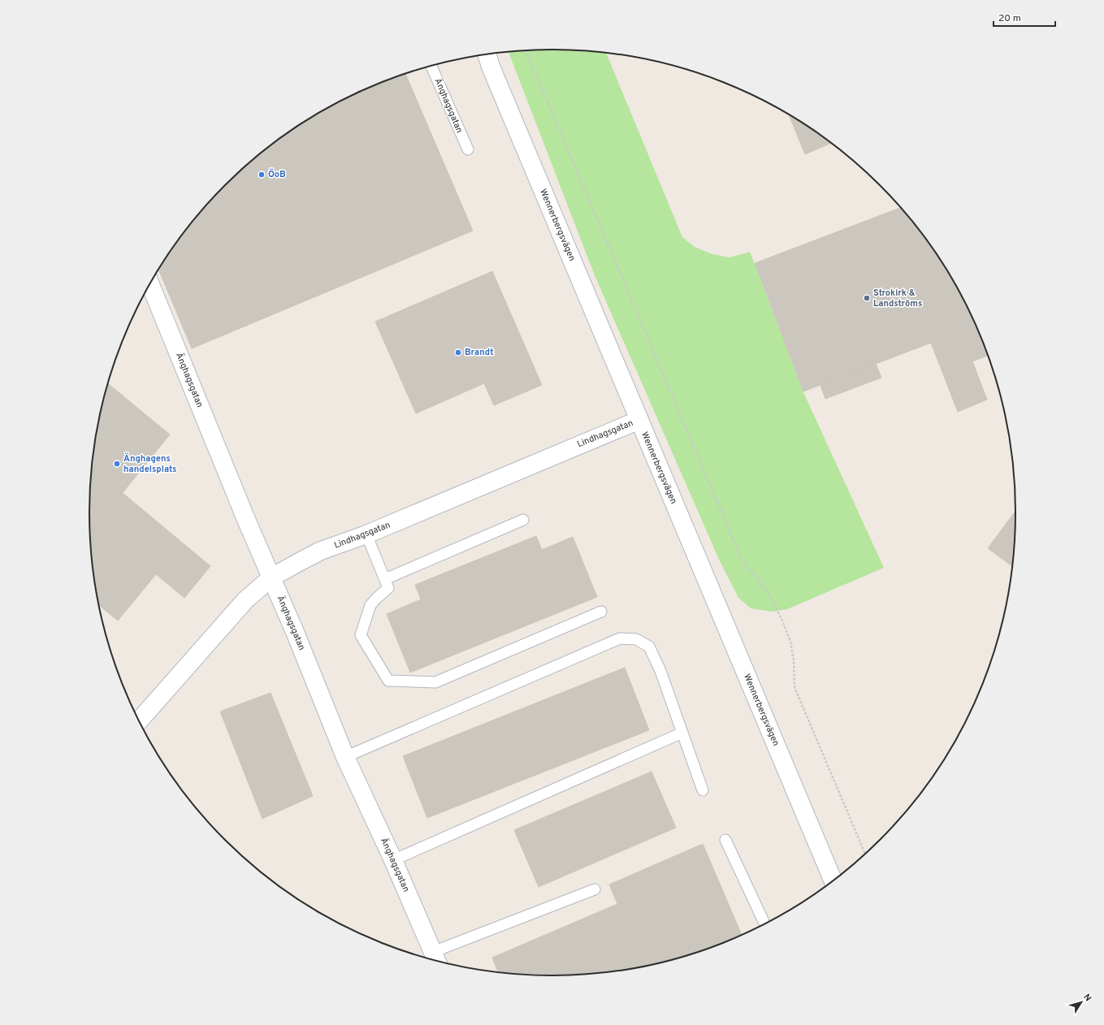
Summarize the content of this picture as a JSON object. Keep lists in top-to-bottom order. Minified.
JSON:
{"streets":{"street":["Änghagsgatan","Wennerbergsvägen","Lindhagsgatan"]},"crossings":[["Änghagsgatan","Lindhagsgatan"],["Wennerbergsvägen","Lindhagsgatan"]],"places":["ÖoB","Strokirk & Landströms","Brandt","Änghagens handelsplats"],"scale_bar":"20 m","north":"top right"}
